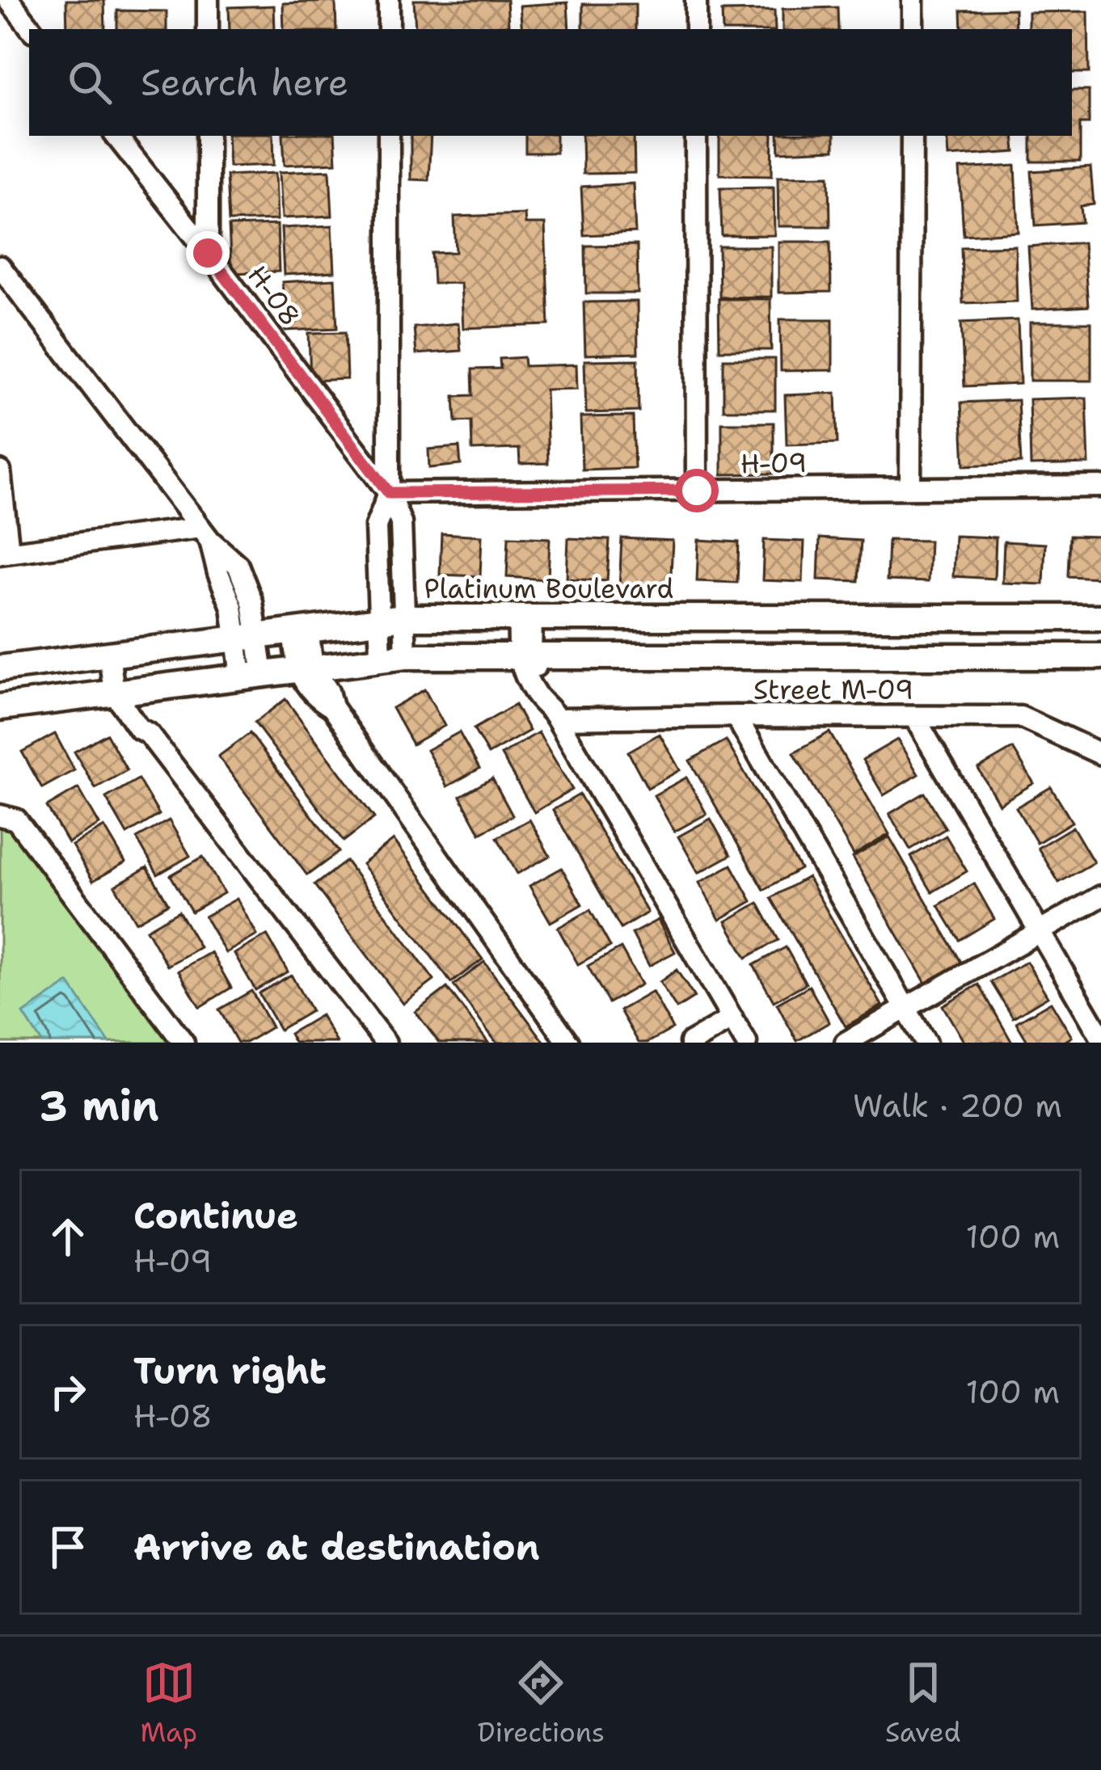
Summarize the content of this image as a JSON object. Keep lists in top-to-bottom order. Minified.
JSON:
{"streets":{"street":["H-08","H-09","Platinum Boulevard","Street M-09"]},"crossings":[["H-08","H-09"]],"page":{"search":"Search here","heading":["3 min","Walk · 200 m"],"list":[["Continue","H-09","100 m"],["Turn right","H-08","100 m"],"Arrive at destination"],"nav":["Map","Directions","Saved"]}}
